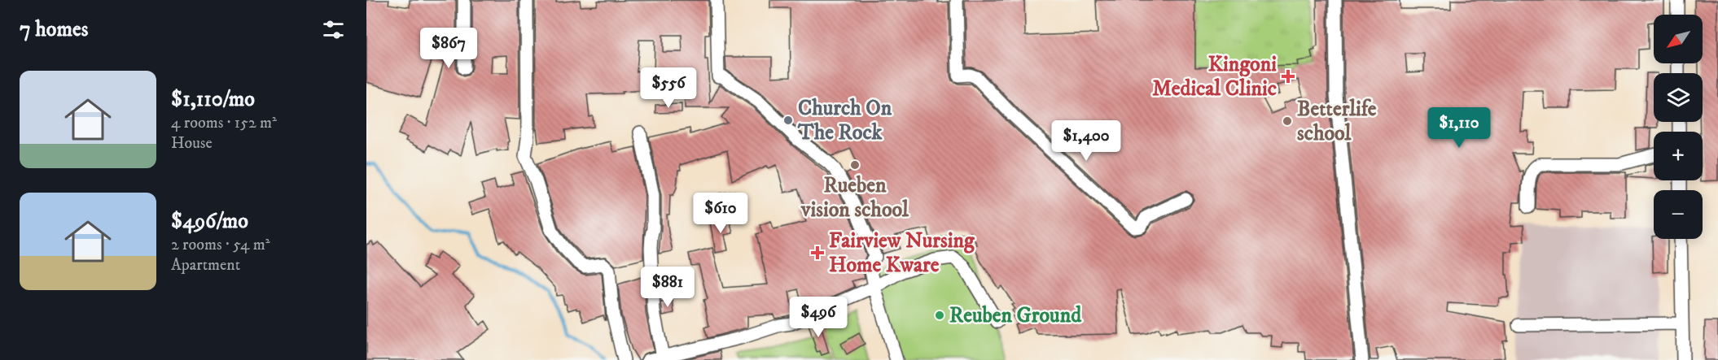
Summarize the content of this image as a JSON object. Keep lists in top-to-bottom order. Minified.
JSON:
{"places":{"health":["Kingoni Medical Clinic","Fairview Nursing Home Kware"],"other":["Church On The Rock","Betterlife school","Rueben vision school","Reuben Ground"]},"north":"bottom left","page":{"heading":"7 homes","map_buttons":["+","−"],"price":["$867","$556","$1,110","$1,400","$610","$881","$496"],"list":[{"name":"$1,110/mo","note":"4 rooms · 152 m² · House"},{"name":"$496/mo","note":"2 rooms · 54 m² · Apartment"}]}}
